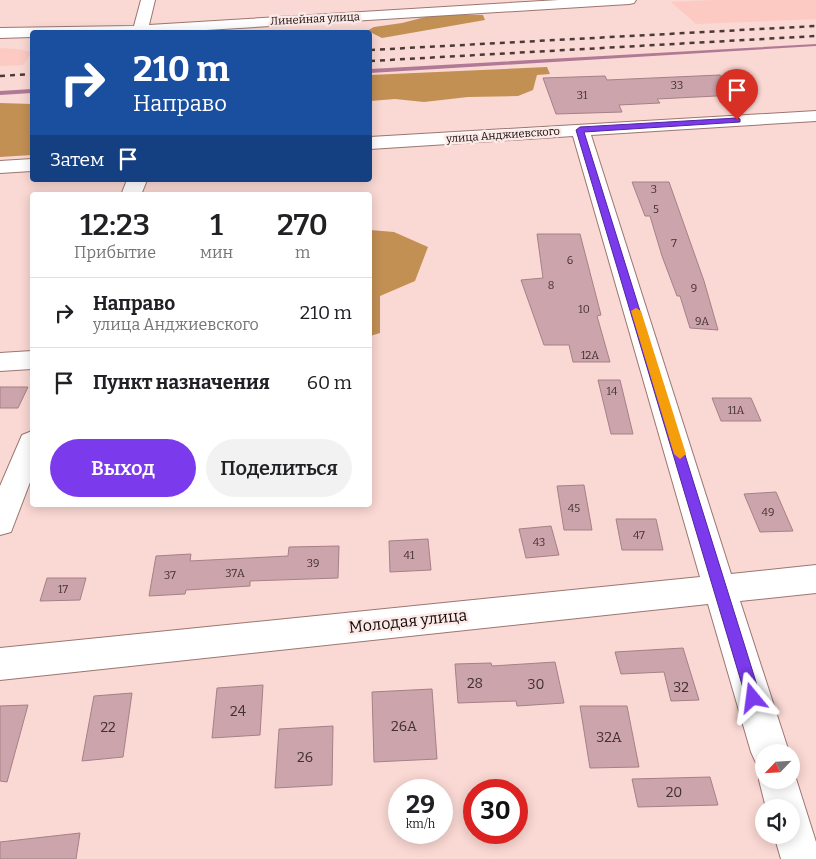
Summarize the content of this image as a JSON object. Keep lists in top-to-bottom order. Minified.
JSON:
{"streets":{"street":["Линейная улица","улица Анджиевского","Молодая улица"]},"house_numbers":["33","31","3","5","7","6","8","9","10","9А","12А","14","11А","45","49","47","43","41","39","37А","37","17","28","30","32","24","26А","22","32А","26","20"],"north":"bottom left","page":{"turn":["210 m","Направо"],"then":"Затем","eta":["12:23","Прибытие","1","мин","270","m"],"list":[{"name":"Направо","note":"улица Анджиевского","value":"210 m"},{"name":"Пункт назначения","value":"60 m"}],"buttons":["Выход","Поделиться"],"speed":"29 km/h","limit":"30"}}
